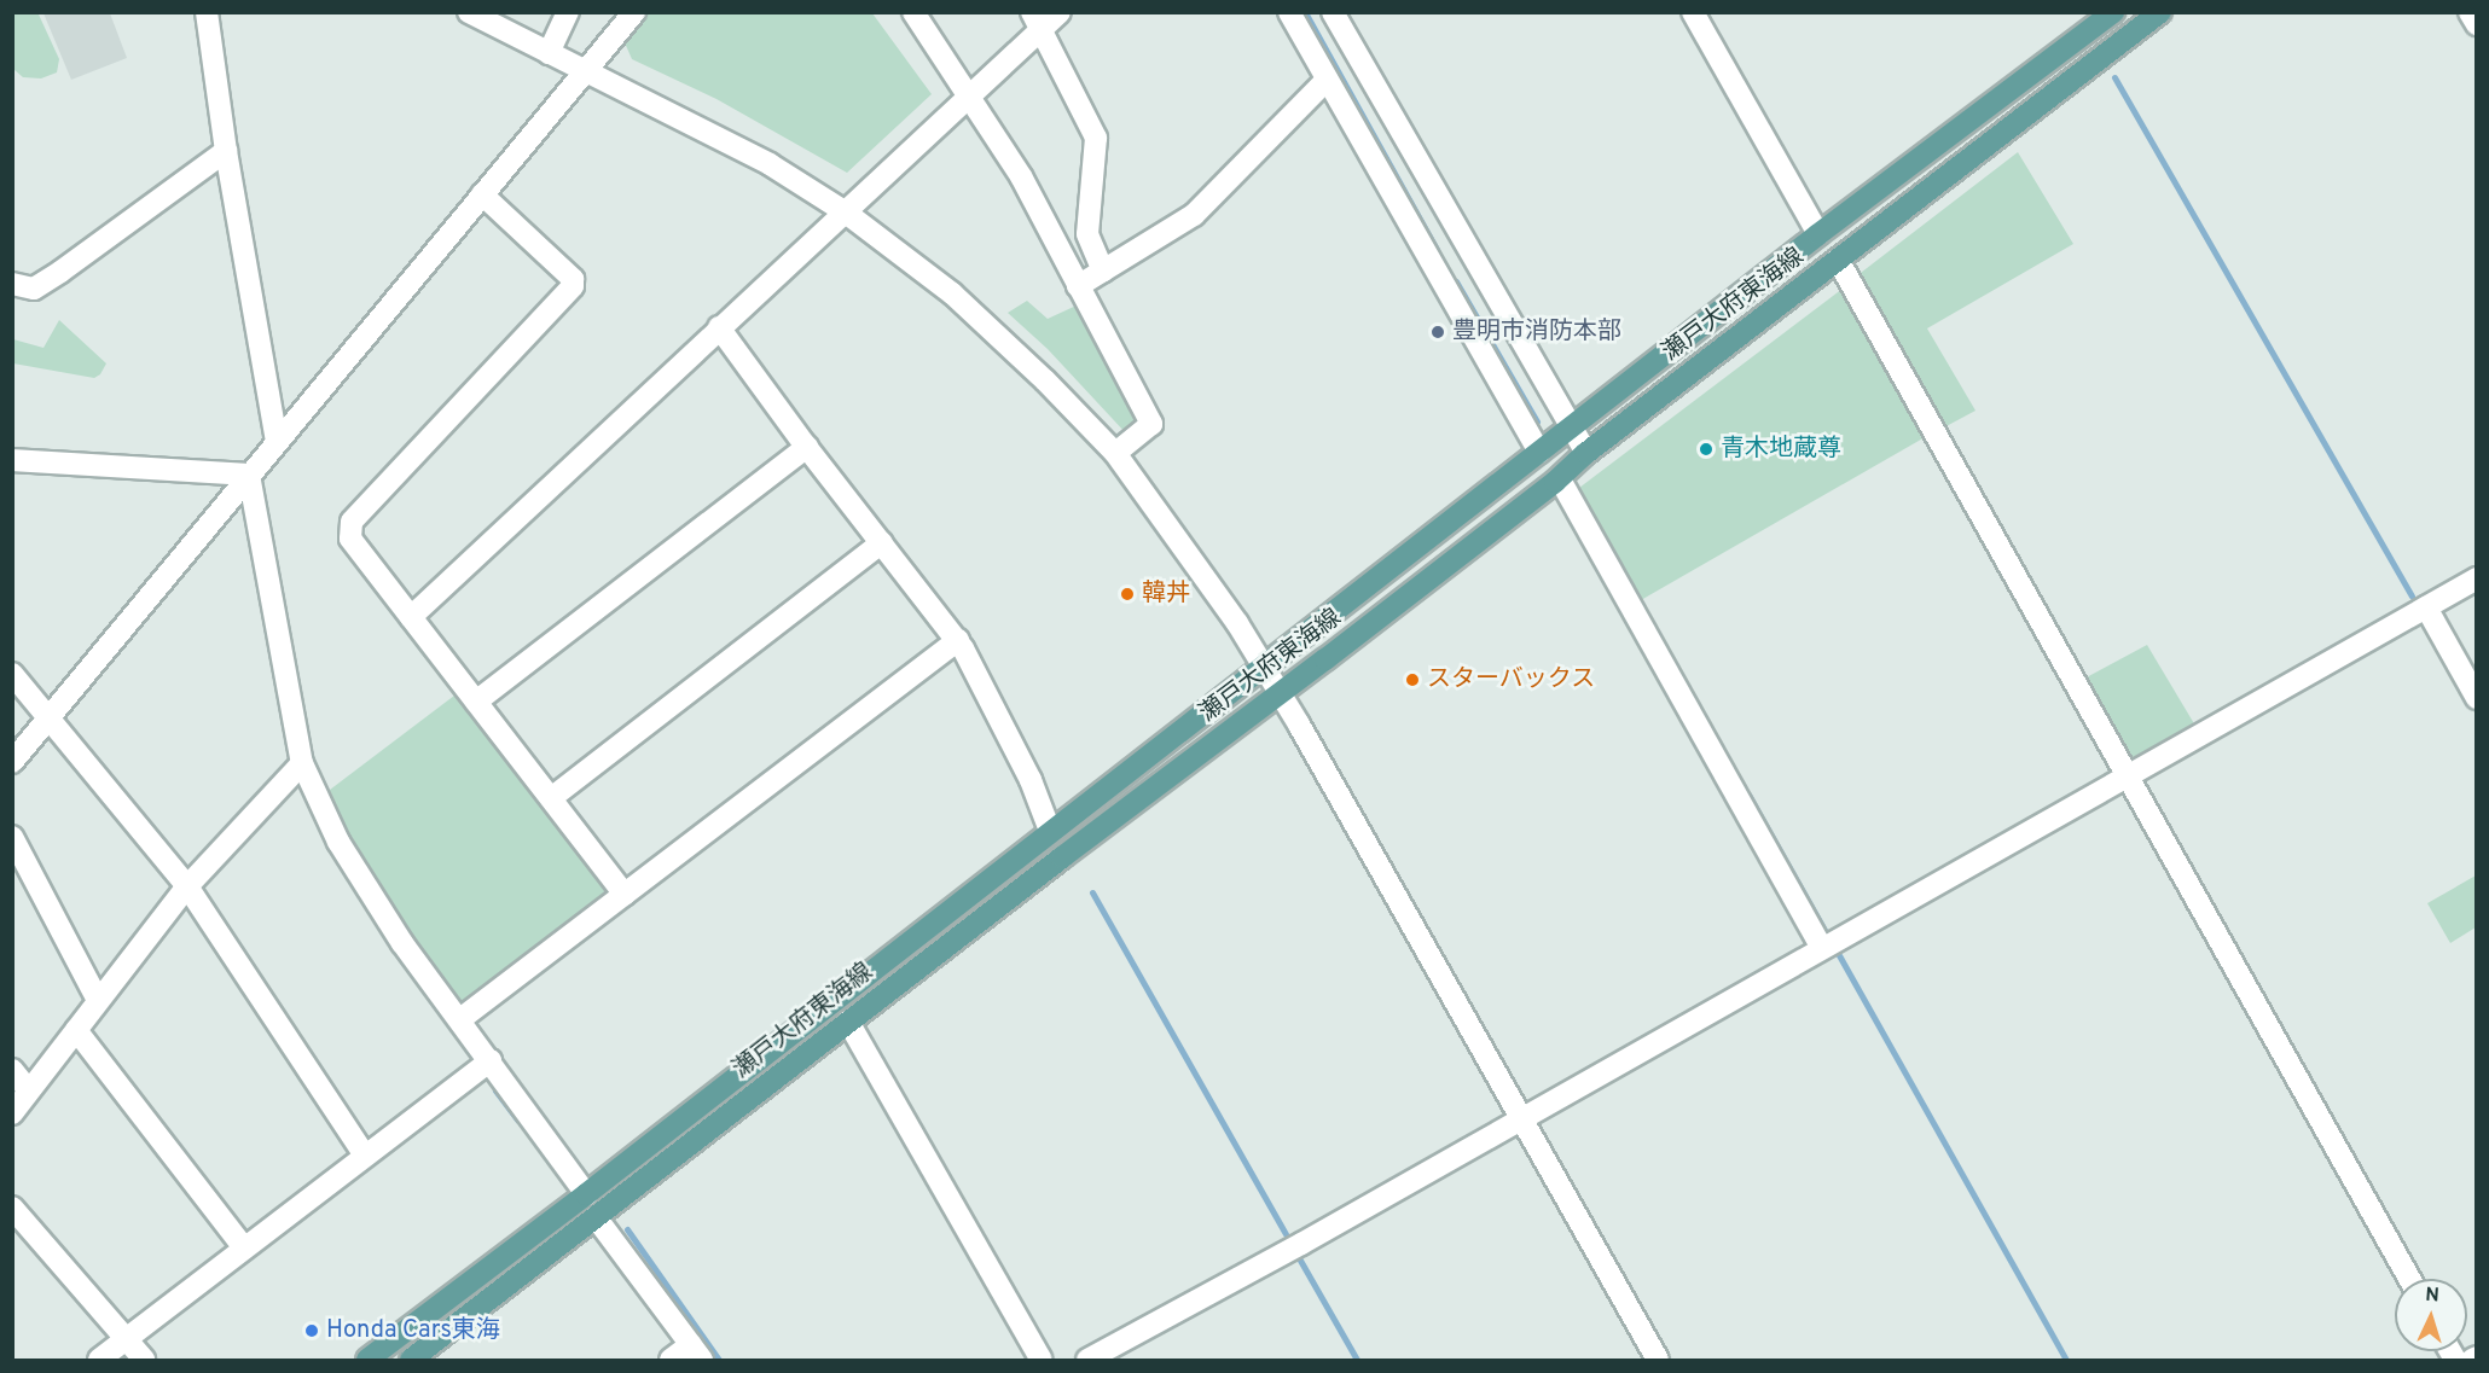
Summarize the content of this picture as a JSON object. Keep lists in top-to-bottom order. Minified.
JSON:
{"streets":{"main road":["瀬戸大府東海線"]},"places":["豊明市消防本部","青木地蔵尊","韓丼","スターバックス","Honda Cars東海"],"north":"top"}
